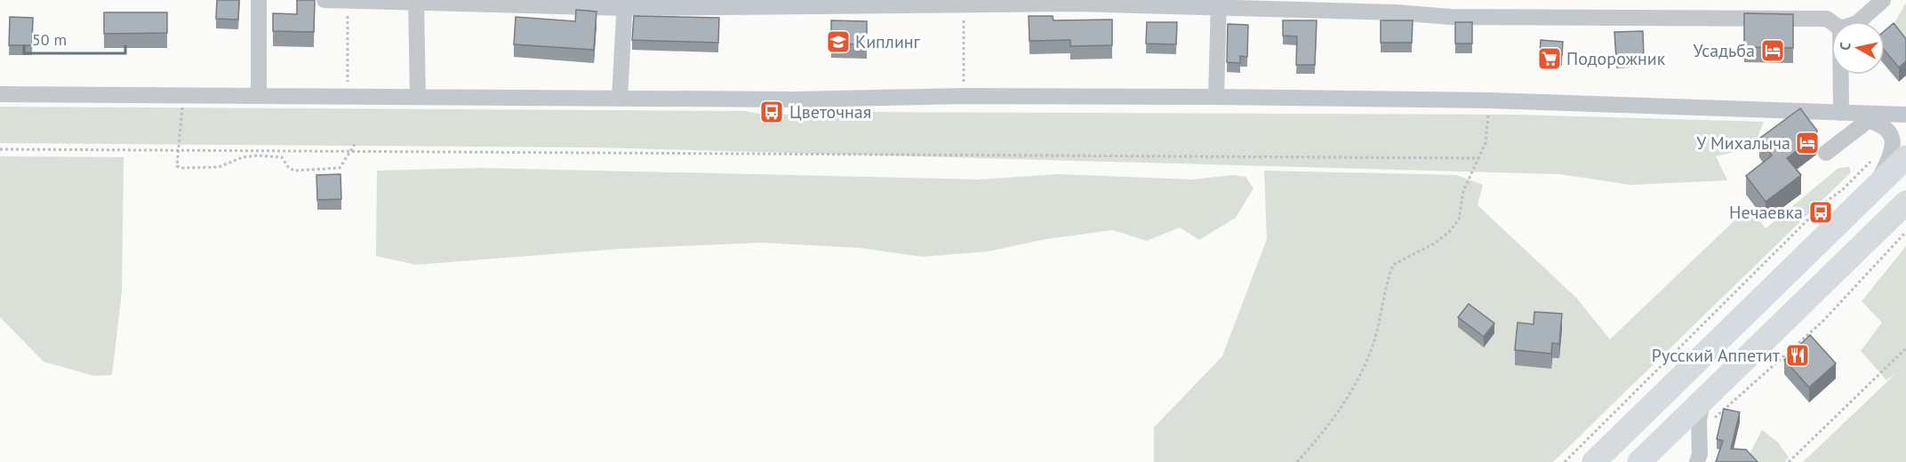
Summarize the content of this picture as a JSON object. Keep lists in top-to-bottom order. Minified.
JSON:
{"places":{"school or university":["Киплинг"],"hotel":["Усадьба","У Михалыча"],"supermarket":["Подорожник"],"bus stop":["Цветочная","Нечаевка"],"restaurant":["Русский Аппетит"]},"scale_bar":"50 m","north":"left"}
